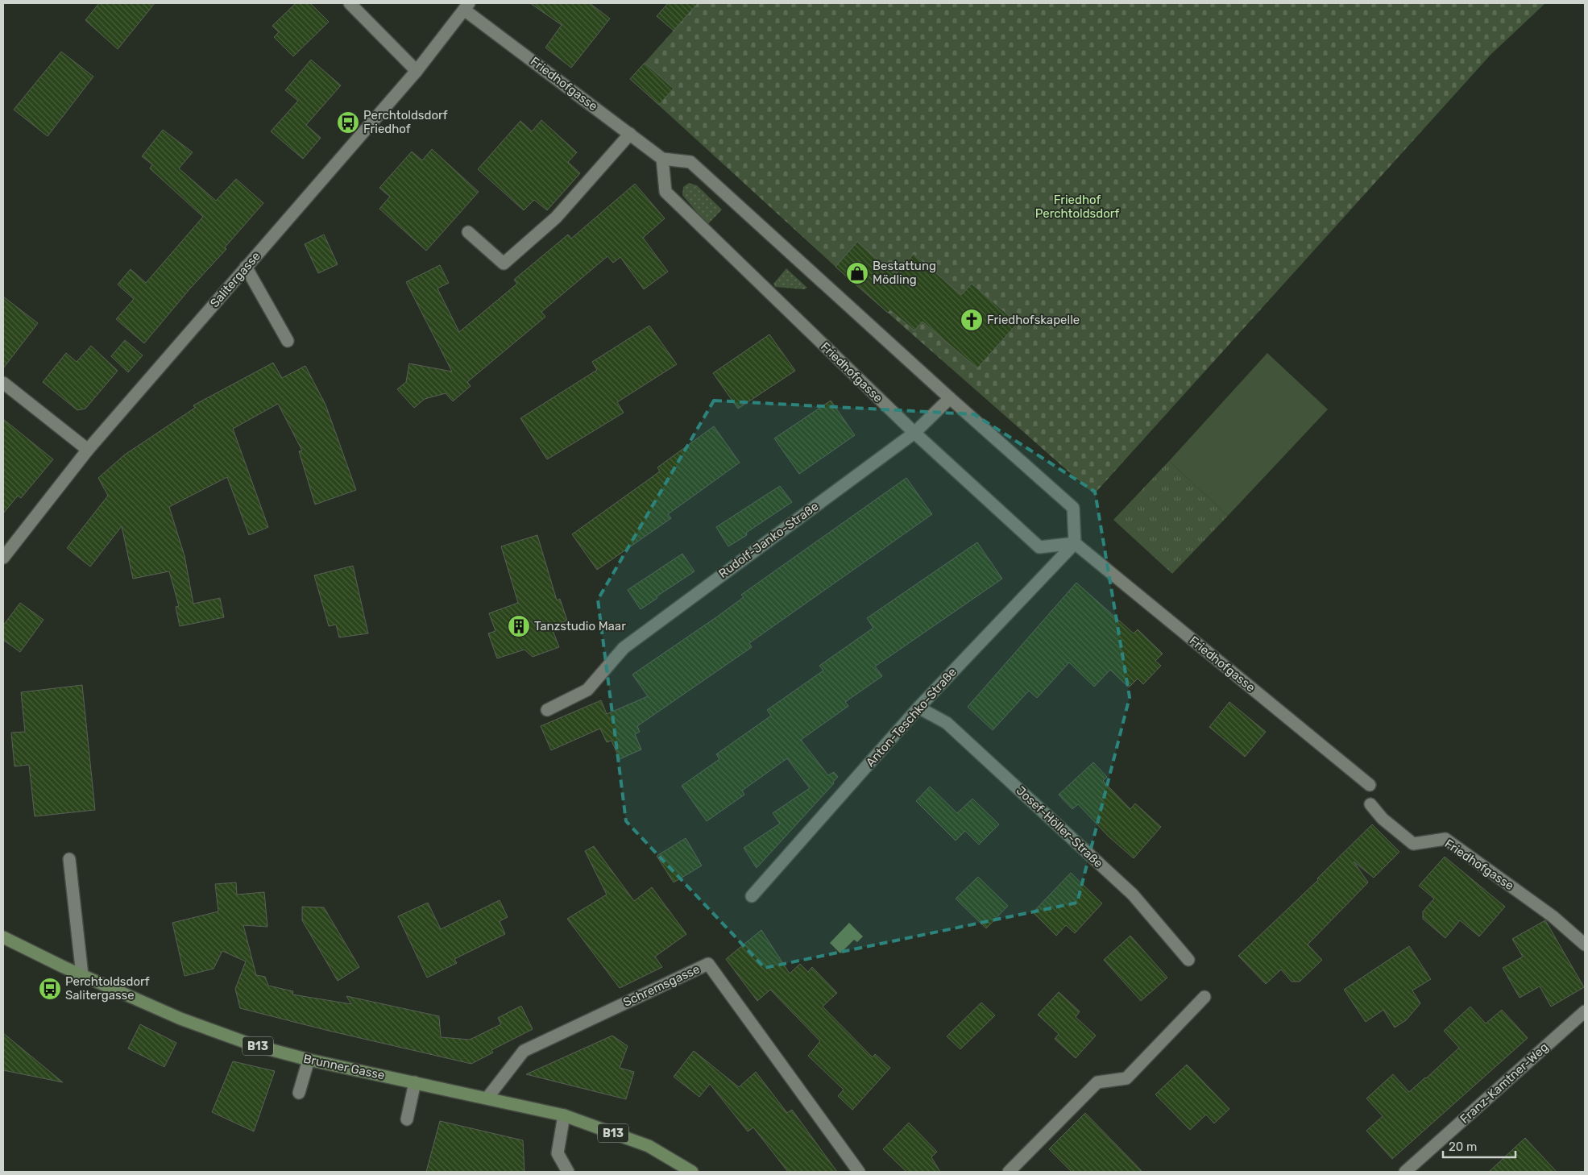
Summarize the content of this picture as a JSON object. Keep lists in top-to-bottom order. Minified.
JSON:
{"streets":{"main road":["B13","Brunner Gasse"],"street":["Friedhofgasse","Salitergasse","Rudolf-Janko-Straße","Anton-Teschko-Straße","Josef-Höller-Straße","Schremsgasse","Franz-Kamtner-Weg"]},"crossings":[["Friedhofgasse","Salitergasse"],["Friedhofgasse","Rudolf-Janko-Straße"],["Friedhofgasse","Anton-Teschko-Straße"],["Anton-Teschko-Straße","Josef-Höller-Straße"],["Schremsgasse","Brunner Gasse"]],"parks":["Friedhof Perchtoldsdorf"],"places":{"bus stop":["Perchtoldsdorf Friedhof","Perchtoldsdorf Salitergasse"],"shop":["Bestattung Mödling"],"church":["Friedhofskapelle"],"building":["Tanzstudio Maar"]},"scale_bar":"20 m"}
